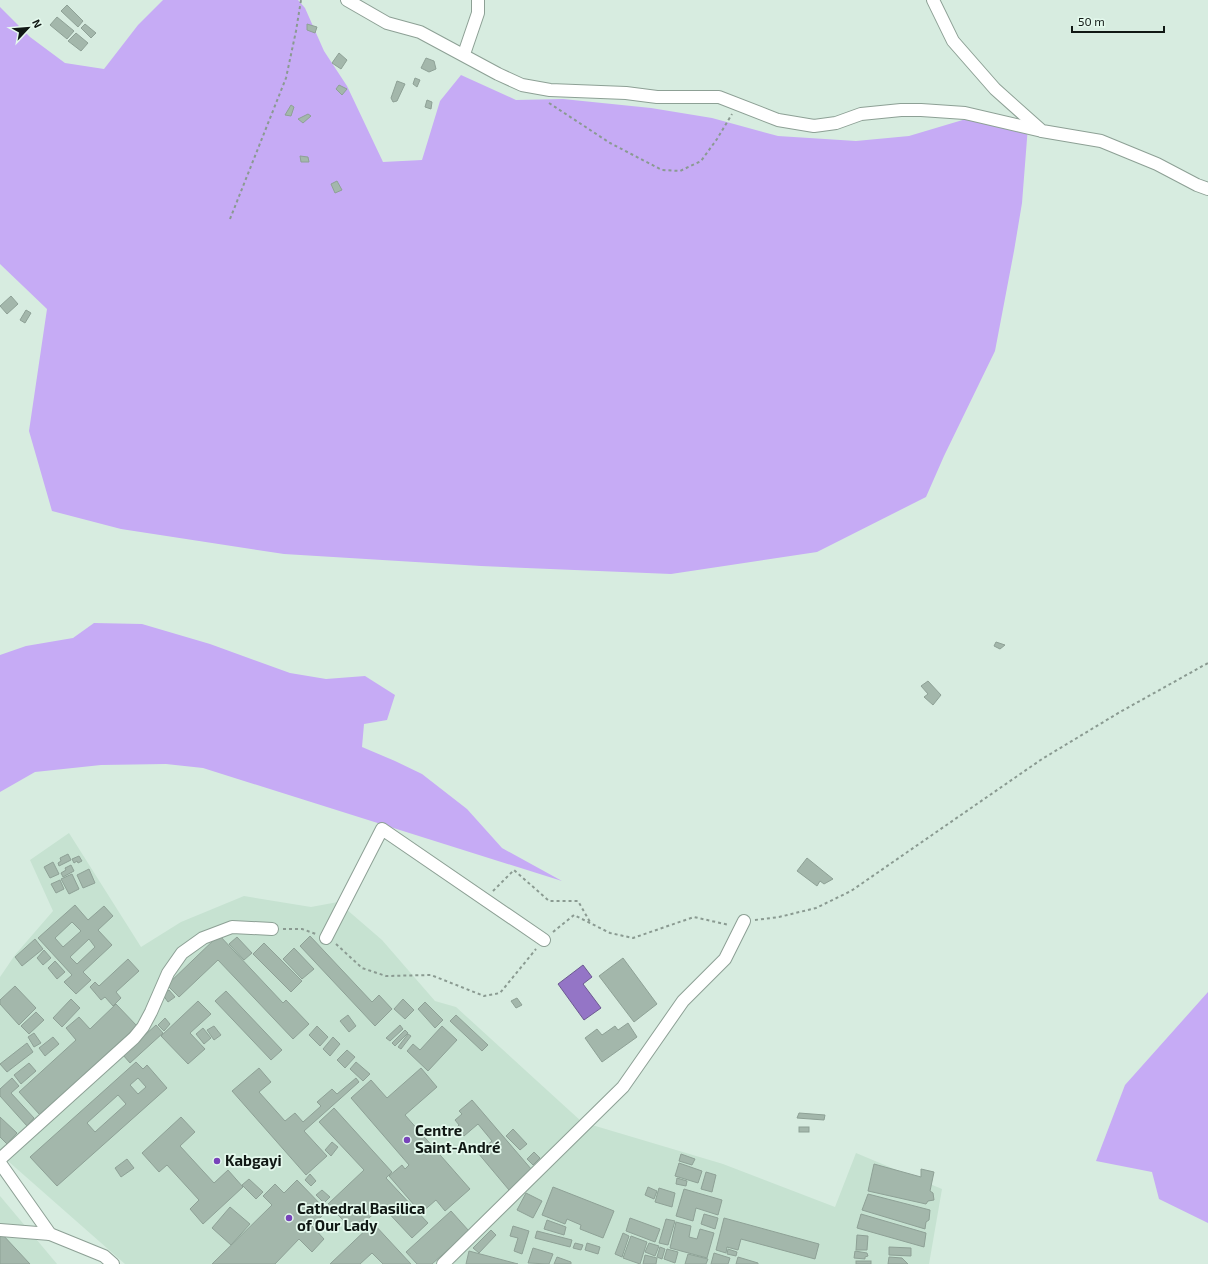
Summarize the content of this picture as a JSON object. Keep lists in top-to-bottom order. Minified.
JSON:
{"places":["Centre Saint-André","Kabgayi","Cathedral Basilica of Our Lady"],"scale_bar":"50 m","north":"top right"}
